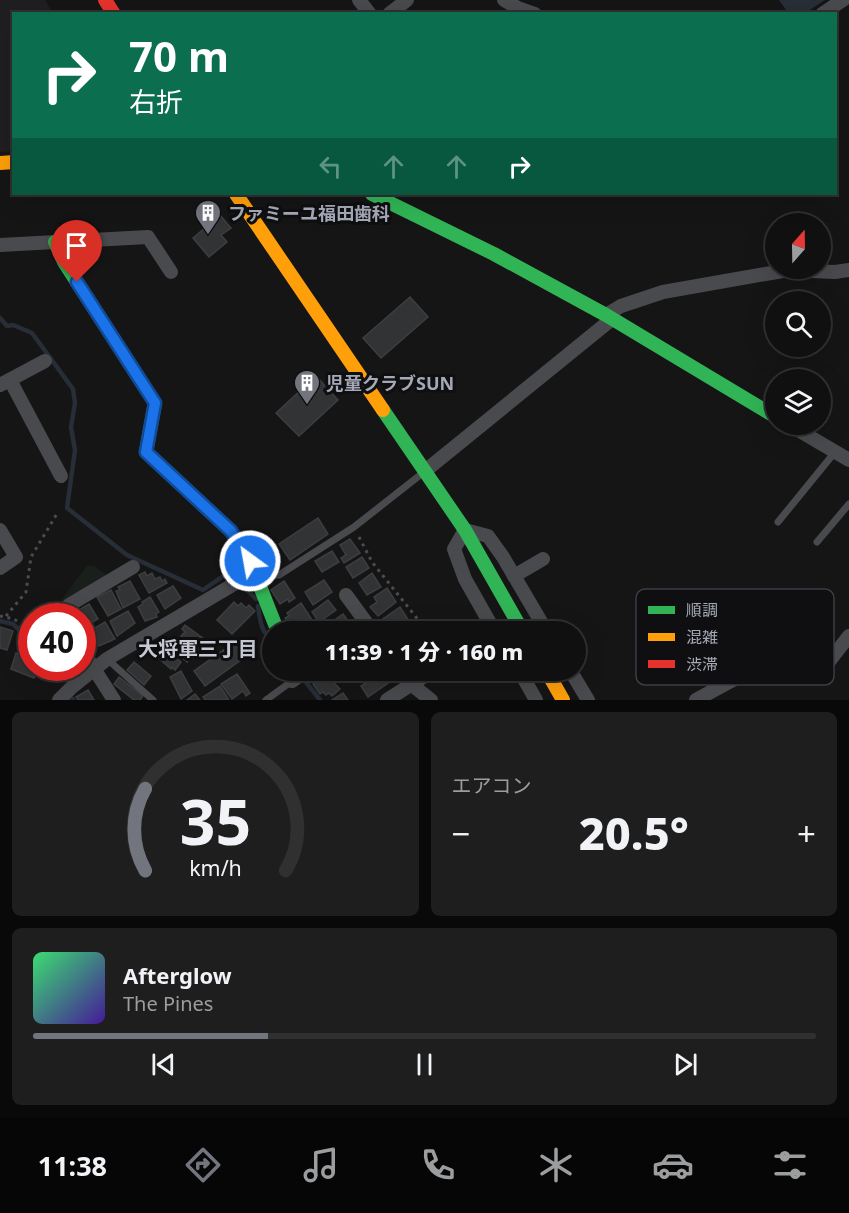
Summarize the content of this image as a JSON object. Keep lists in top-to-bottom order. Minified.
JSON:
{"districts":["大将軍三丁目"],"places":{"building":["ファミーユ福田歯科","児童クラブSUN"]},"legend":["順調","混雑","渋滞"],"north":"top","page":{"turn":["70 m","右折"],"limit":"40","trip":"11:39 · 1 分 · 160 m","tile":"エアコン","heat":["−","20.5°","+"],"song":["Afterglow","The Pines"],"tabs":"11:38","gauge":["35","km/h"]}}
